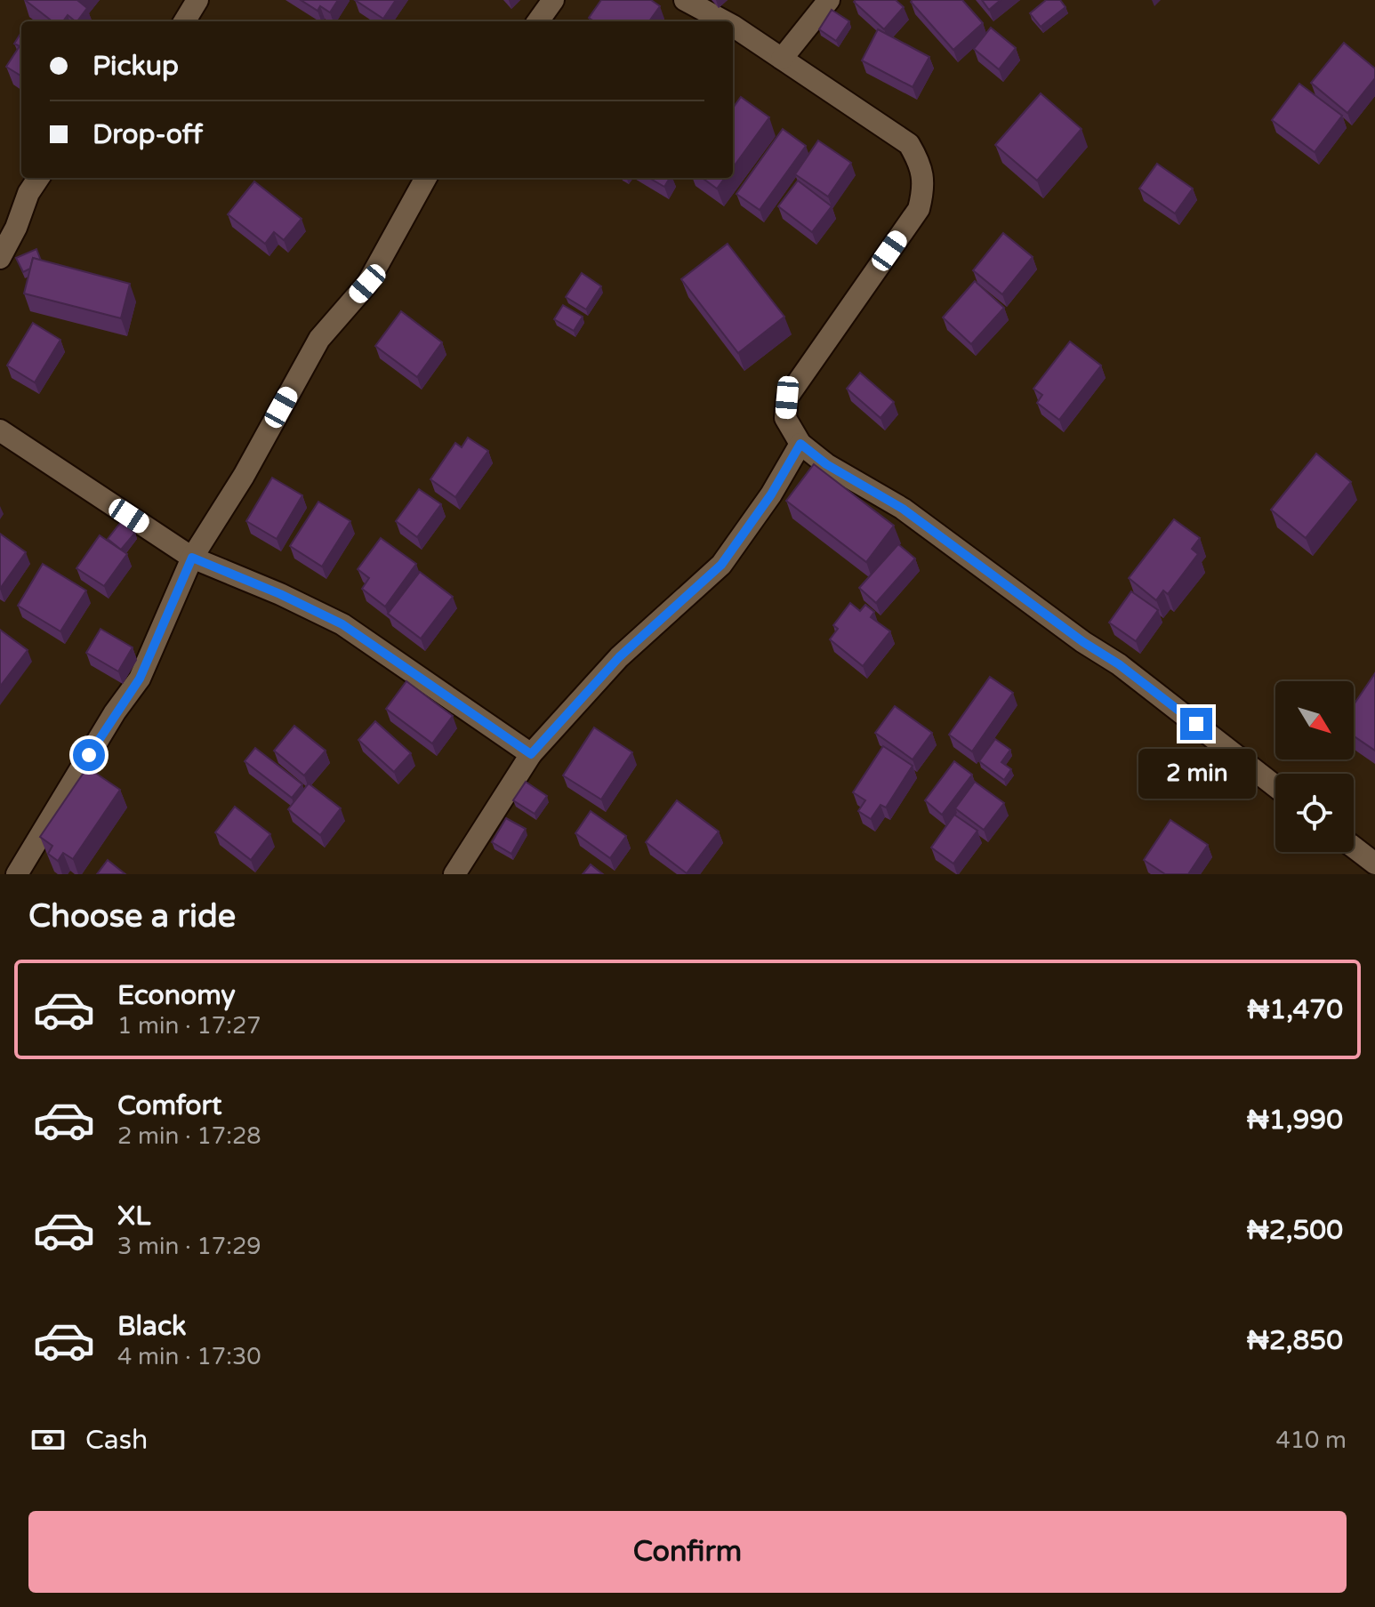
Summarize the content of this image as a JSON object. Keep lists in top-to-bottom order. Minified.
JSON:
{"north":"bottom right","page":{"banner":["Pickup","Drop-off"],"bubble":"2 min","heading":"Choose a ride","list":[{"name":"Economy","note":"1 min · 17:27","value":"₦1,470"},{"name":"Comfort","note":"2 min · 17:28","value":"₦1,990"},{"name":"XL","note":"3 min · 17:29","value":"₦2,500"},{"name":"Black","note":"4 min · 17:30","value":"₦2,850"}],"pay":["Cash","410 m"],"buttons":"Confirm"}}
